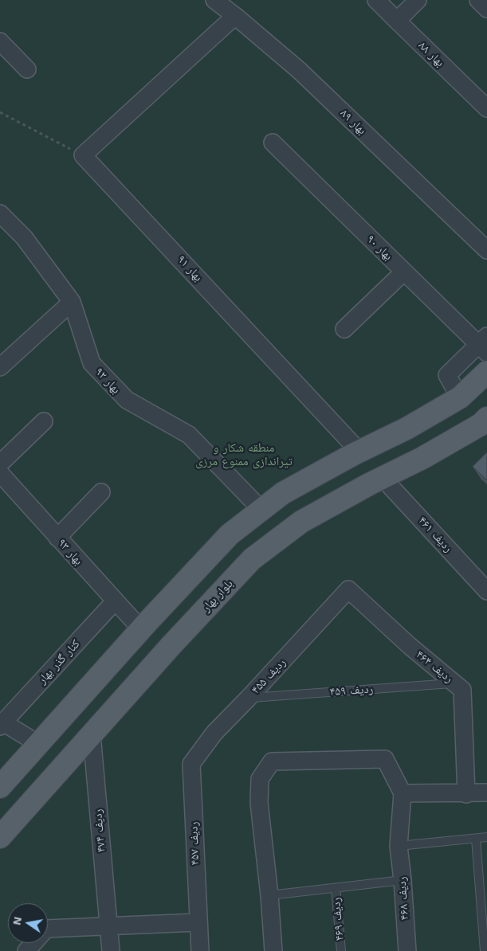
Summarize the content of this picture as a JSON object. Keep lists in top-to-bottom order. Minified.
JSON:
{"streets":{"main road":["بلوار بهار"],"street":["بهار ۸۸","بهار ۸۹","بهار ۹۰","بهار ۹۱","بهار ۹۲","ردیف ۴۶۱","بهار ۹۳","کنار گذر بهار","ردیف ۴۶۴","ردیف ۴۵۵","ردیف ۴۷۴","ردیف ۴۵۷","ردیف ۴۶۸"],"lane":["ردیف ۴۵۹","ردیف ۴۶۹"]},"crossings":[["ردیف ۴۶۱","بلوار بهار"],["بهار ۹۳","کنار گذر بهار"],["بلوار بهار","ردیف ۴۷۴"],["ردیف ۴۶۴","ردیف ۴۵۵"],["ردیف ۴۶۴","ردیف ۴۵۹"],["ردیف ۴۵۵","ردیف ۴۵۹"],["ردیف ۴۵۵","ردیف ۴۵۷"]],"parks":["منطقه شکار و تیراندازی ممنوع مرزی"],"north":"left"}
